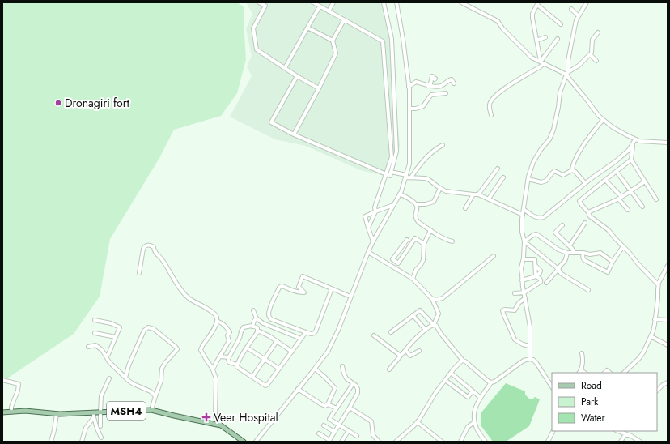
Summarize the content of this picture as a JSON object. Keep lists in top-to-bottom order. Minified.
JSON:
{"streets":{"main road":["MSH4"]},"places":{"other":["Dronagiri fort"],"health":["Veer Hospital"]},"legend":["Road","Park","Water"]}
